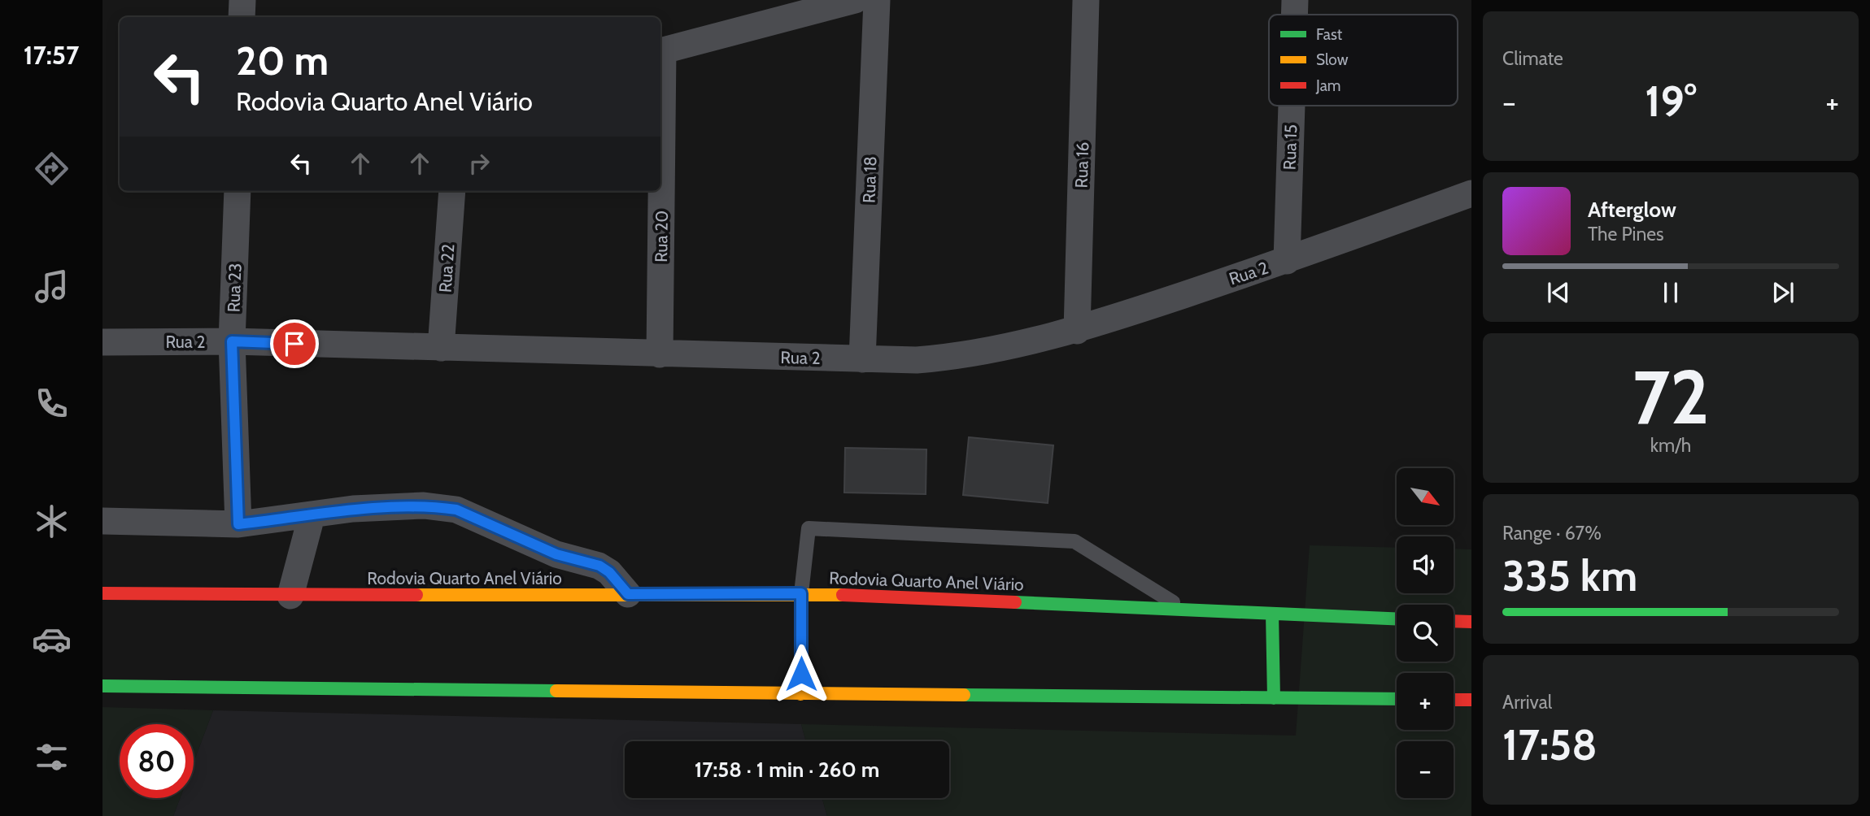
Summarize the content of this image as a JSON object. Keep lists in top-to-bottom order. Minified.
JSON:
{"streets":{"highway":["Rodovia Quarto Anel Viário"],"street":["Rua 15","Rua 16","Rua 18","Rua 20","Rua 22","Rua 2","Rua 23"]},"crossings":[["Rua 15","Rua 2"],["Rua 16","Rua 2"],["Rua 18","Rua 2"],["Rua 20","Rua 2"],["Rua 22","Rua 2"],["Rua 2","Rua 23"]],"legend":["Fast","Slow","Jam"],"north":"bottom right","page":{"tabs":"17:57","tile":["Climate",["72","km/h"],["Range · 67%","335 km"],["Arrival","17:58"]],"turn":["20 m","Rodovia Quarto Anel Viário"],"heat":["−","19°","+"],"song":["Afterglow","The Pines"],"map_buttons":["+","−"],"limit":"80","trip":"17:58 · 1 min · 260 m"}}
